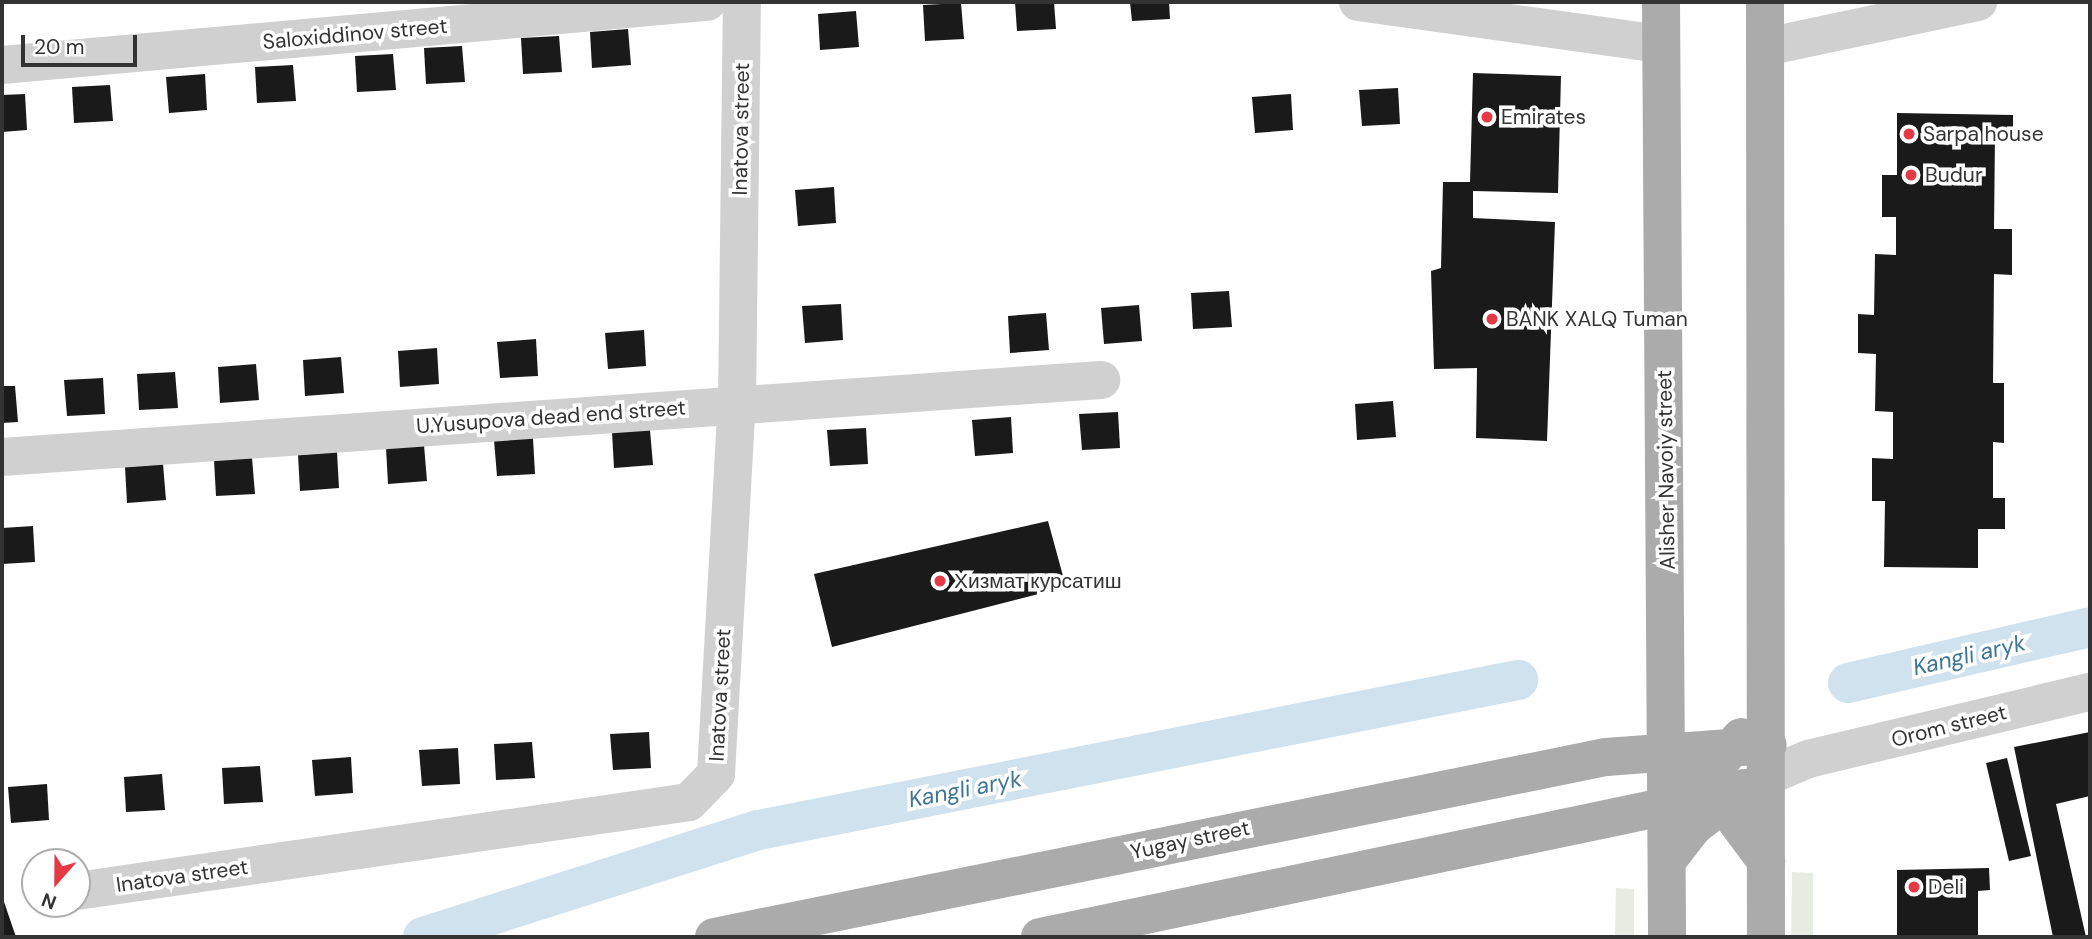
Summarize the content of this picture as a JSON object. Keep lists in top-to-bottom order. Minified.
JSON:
{"streets":{"main road":["Alisher Navoiy street","Yugay street"],"street":["Saloxiddinov street","Inatova street","U.Yusupova dead end street","Orom street"]},"crossings":[["Inatova street","U.Yusupova dead end street"],["Alisher Navoiy street","Yugay street"]],"water":["Kangli aryk"],"places":["Emirates","Sarpa house","Budur","BANK XALQ Tuman","Хизмат курсатиш","Deli"],"scale_bar":"20 m","north":"bottom"}
